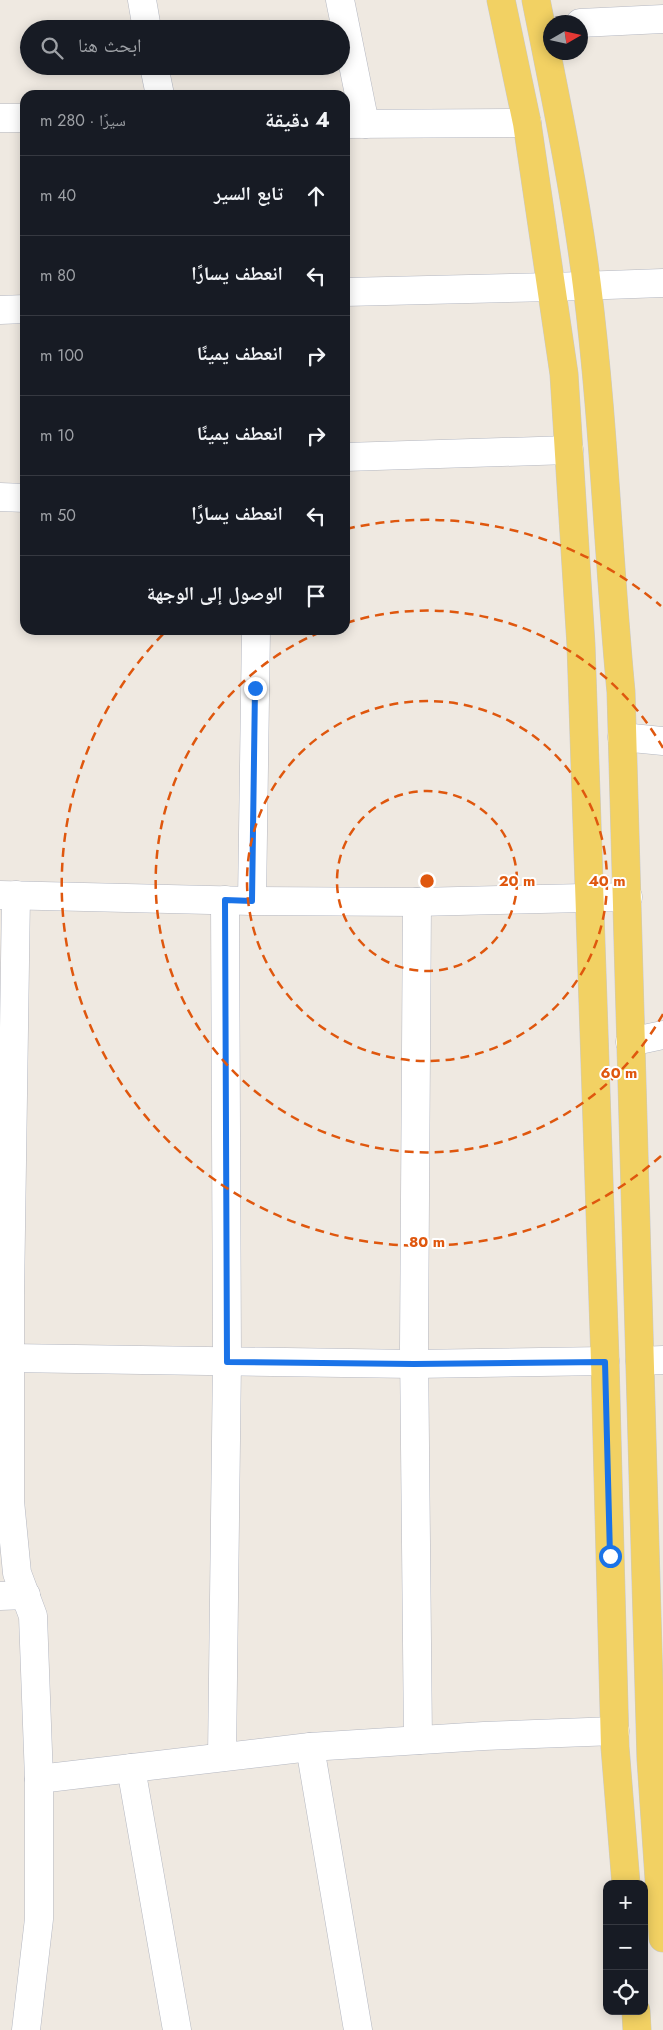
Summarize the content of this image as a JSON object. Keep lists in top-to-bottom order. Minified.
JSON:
{"north":"right","page":{"search":"ابحث هنا","heading":["4 دقيقة","سيرًا · 280 m"],"list":[["تابع السير","40 m"],["انعطف يسارًا","80 m"],["انعطف يمينًا","100 m"],["انعطف يمينًا","10 m"],["انعطف يسارًا","50 m"],"الوصول إلى الوجهة"],"map_buttons":["+","−"]},"rings":["20 m","40 m","60 m","80 m"]}
